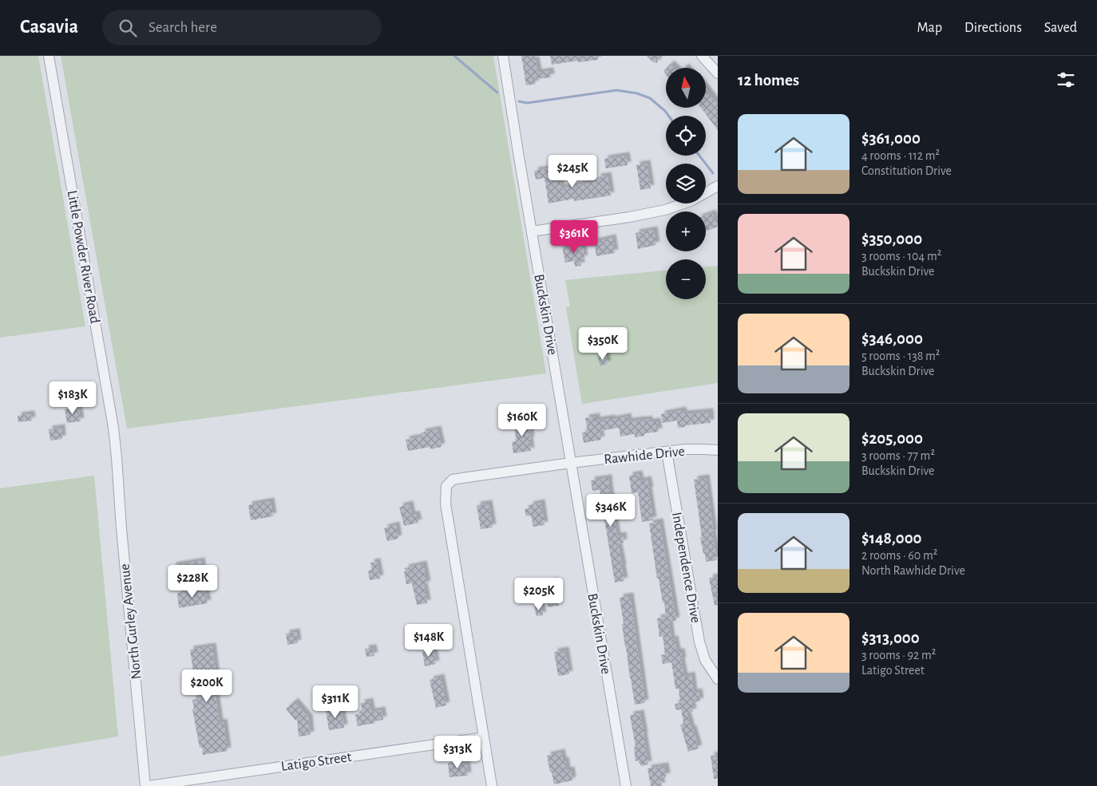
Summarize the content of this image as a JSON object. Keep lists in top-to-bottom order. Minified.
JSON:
{"streets":{"street":["Little Powder River Road","Buckskin Drive","Rawhide Drive","Independence Drive","North Gurley Avenue","Latigo Street"]},"crossings":[["Little Powder River Road","North Gurley Avenue"],["Buckskin Drive","Rawhide Drive"],["Rawhide Drive","Independence Drive"],["Rawhide Drive","Latigo Street"],["North Gurley Avenue","Latigo Street"]],"north":"top","page":{"header":"Casavia","search":"Search here","nav":["Map","Directions","Saved"],"heading":"12 homes","map_buttons":["+","−"],"list":[{"name":"$361,000","note":"4 rooms · 112 m² · Constitution Drive"},{"name":"$350,000","note":"3 rooms · 104 m² · Buckskin Drive"},{"name":"$346,000","note":"5 rooms · 138 m² · Buckskin Drive"},{"name":"$205,000","note":"3 rooms · 77 m² · Buckskin Drive"},{"name":"$148,000","note":"2 rooms · 60 m² · North Rawhide Drive"},{"name":"$313,000","note":"3 rooms · 92 m² · Latigo Street"}],"price":["$245K","$361K","$350K","$183K","$160K","$346K","$228K","$205K","$148K","$200K","$311K","$313K"]}}
